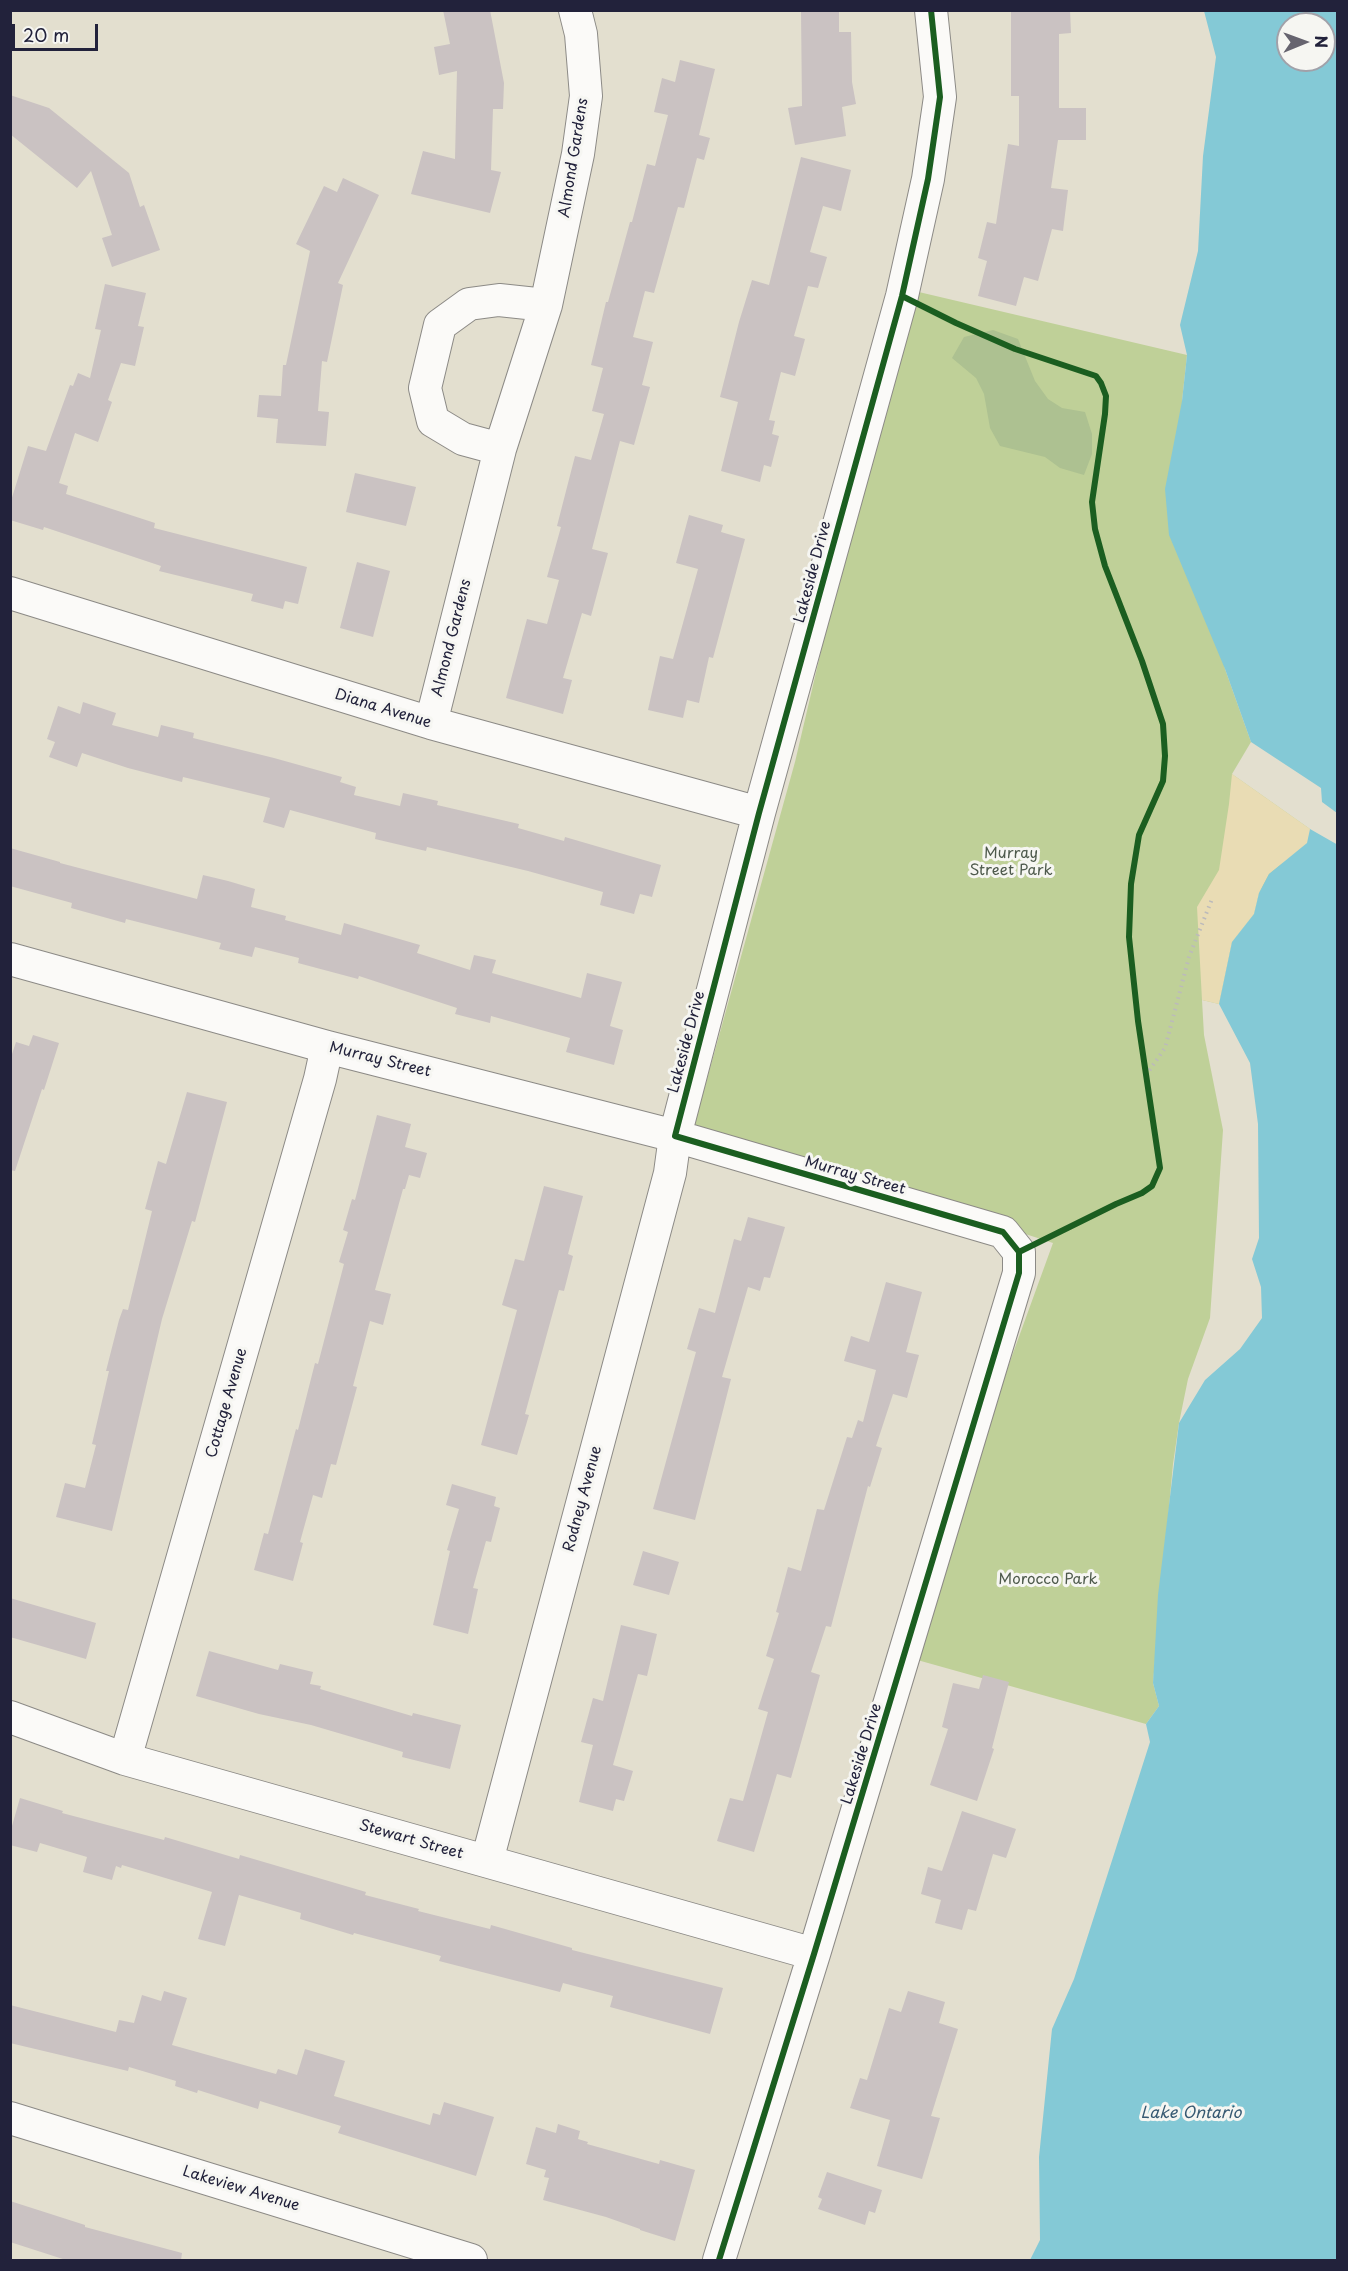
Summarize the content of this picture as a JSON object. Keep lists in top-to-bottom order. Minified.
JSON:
{"streets":{"street":["Almond Gardens","Lakeside Drive","Diana Avenue","Murray Street","Cottage Avenue","Rodney Avenue","Stewart Street","Lakeview Avenue"]},"crossings":[["Almond Gardens","Diana Avenue"],["Lakeside Drive","Diana Avenue"],["Lakeside Drive","Murray Street"],["Lakeside Drive","Rodney Avenue"],["Lakeside Drive","Stewart Street"],["Murray Street","Cottage Avenue"],["Murray Street","Rodney Avenue"],["Cottage Avenue","Stewart Street"],["Rodney Avenue","Stewart Street"]],"water":["Lake Ontario"],"parks":["Murray Street Park","Morocco Park"],"scale_bar":"20 m","north":"right"}
